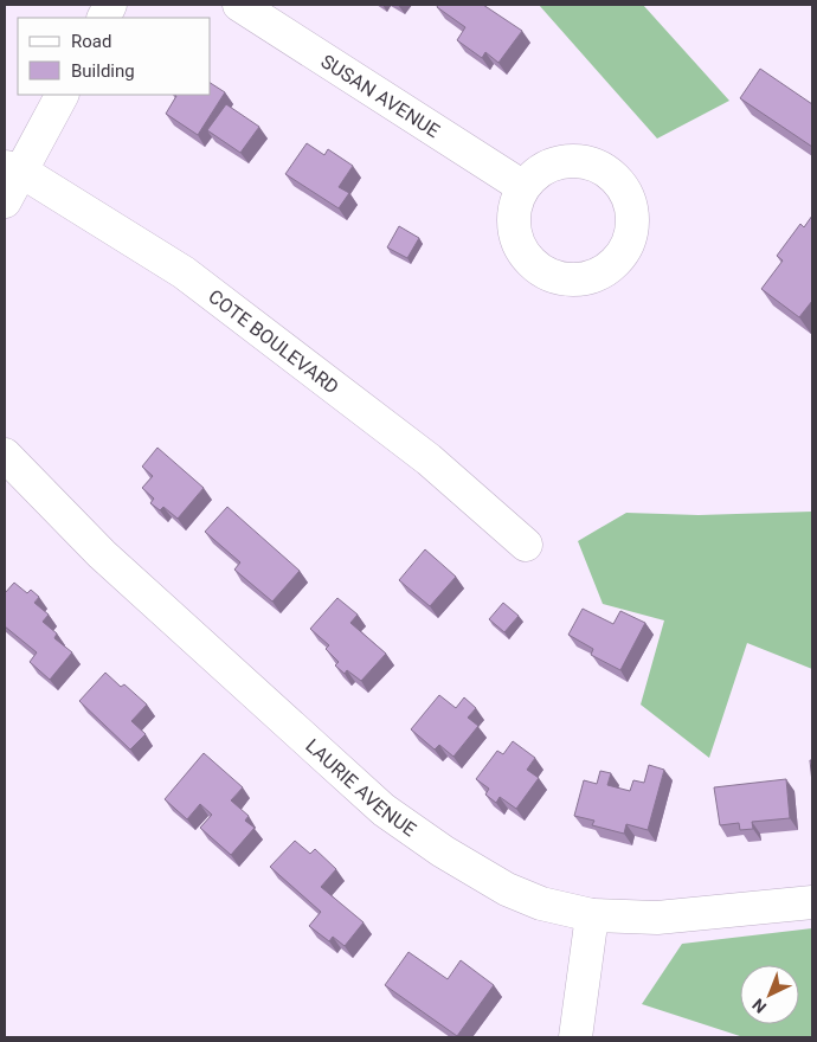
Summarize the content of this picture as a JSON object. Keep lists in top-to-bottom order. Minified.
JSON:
{"streets":{"street":["SUSAN AVENUE","COTE BOULEVARD","LAURIE AVENUE"]},"legend":["Road","Building"],"north":"bottom left"}
